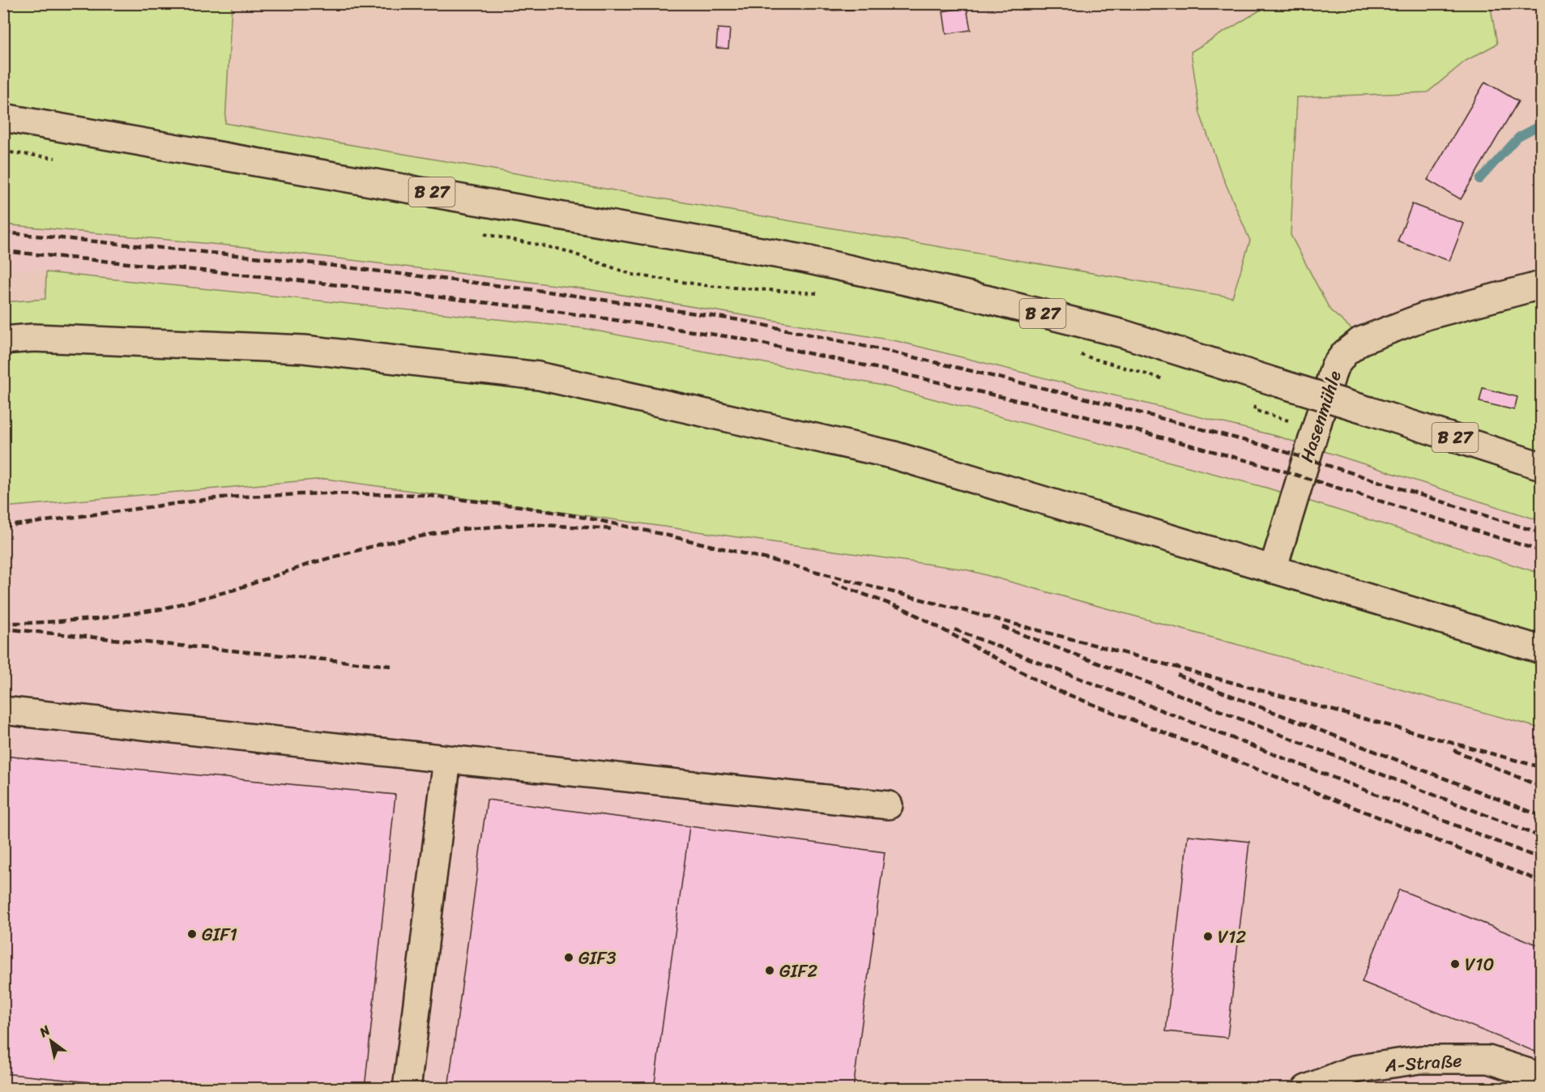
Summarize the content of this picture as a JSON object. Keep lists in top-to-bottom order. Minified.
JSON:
{"streets":{"main road":["B 27","Hasenmühle","A-Straße"]},"places":["GIF1","V12","GIF3","V10","GIF2"],"north":"top left"}
